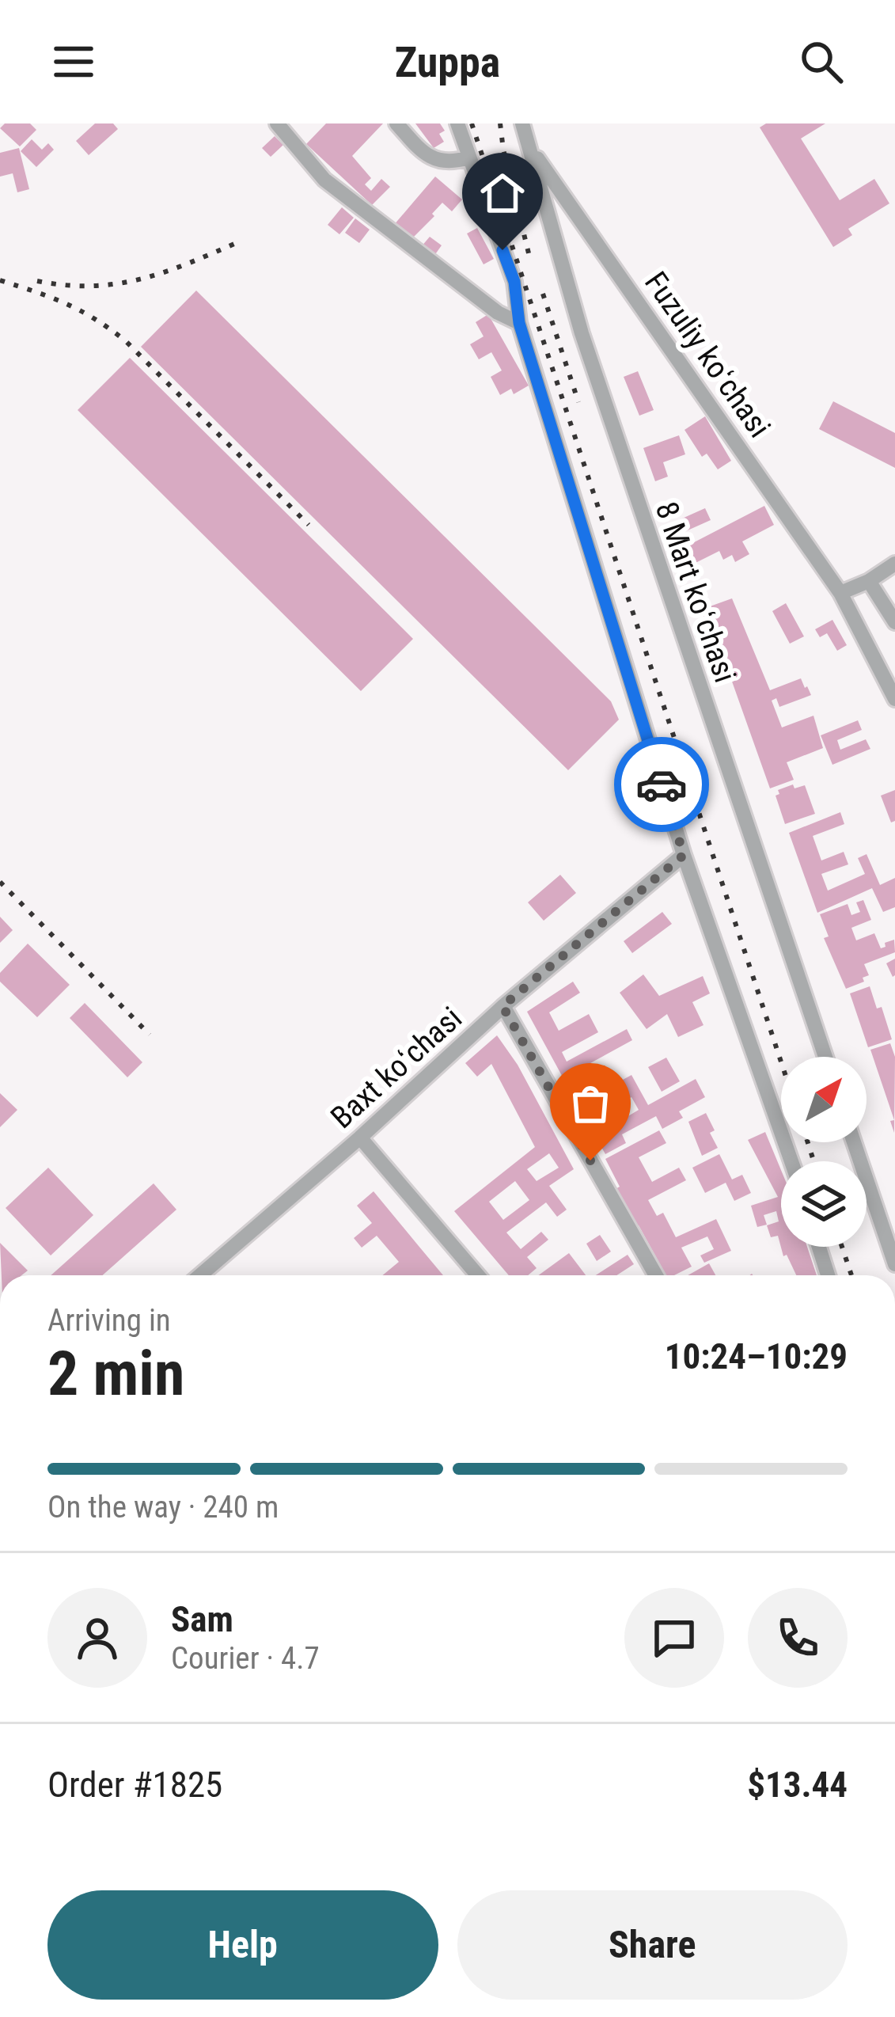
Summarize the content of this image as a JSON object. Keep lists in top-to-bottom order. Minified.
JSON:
{"streets":{"street":["Fuzuliy koʻchasi","8 Mart koʻchasi","Baxt koʻchasi"]},"crossings":[["Fuzuliy koʻchasi","8 Mart koʻchasi"]],"north":"top right","page":{"header":"Zuppa","heading":["2 min","Arriving in","10:24–10:29"],"panel":["Sam","Courier · 4.7","Order #1825","$13.44"],"bar":"On the way · 240 m","buttons":["Help","Share"]}}
